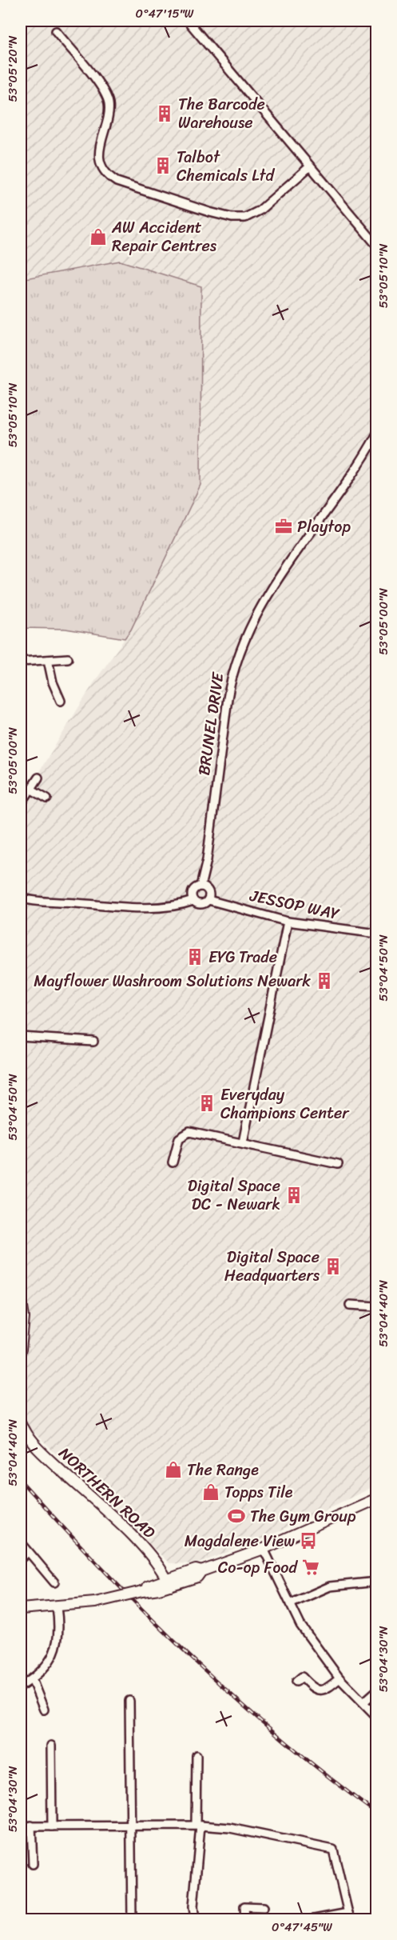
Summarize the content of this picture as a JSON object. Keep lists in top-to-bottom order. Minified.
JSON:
{"streets":{"street":["BRUNEL DRIVE","JESSOP WAY","NORTHERN ROAD"]},"crossings":[["BRUNEL DRIVE","JESSOP WAY"]],"places":{"building":["The Barcode Warehouse","Talbot Chemicals Ltd","EYG Trade","Mayflower Washroom Solutions Newark","Everyday Champions Center","Digital Space DC - Newark","Digital Space Headquarters"],"shop":["AW Accident Repair Centres","The Range","Topps Tile"],"office":["Playtop"],"sports":["The Gym Group"],"bus stop":["Magdalene View"],"supermarket":["Co-op Food"]},"coordinates":["0°47'15\"W","53°05'20\"N","53°05'10\"N","53°05'00\"N","53°04'50\"N","53°04'40\"N","53°04'30\"N","0°47'45\"W"]}
